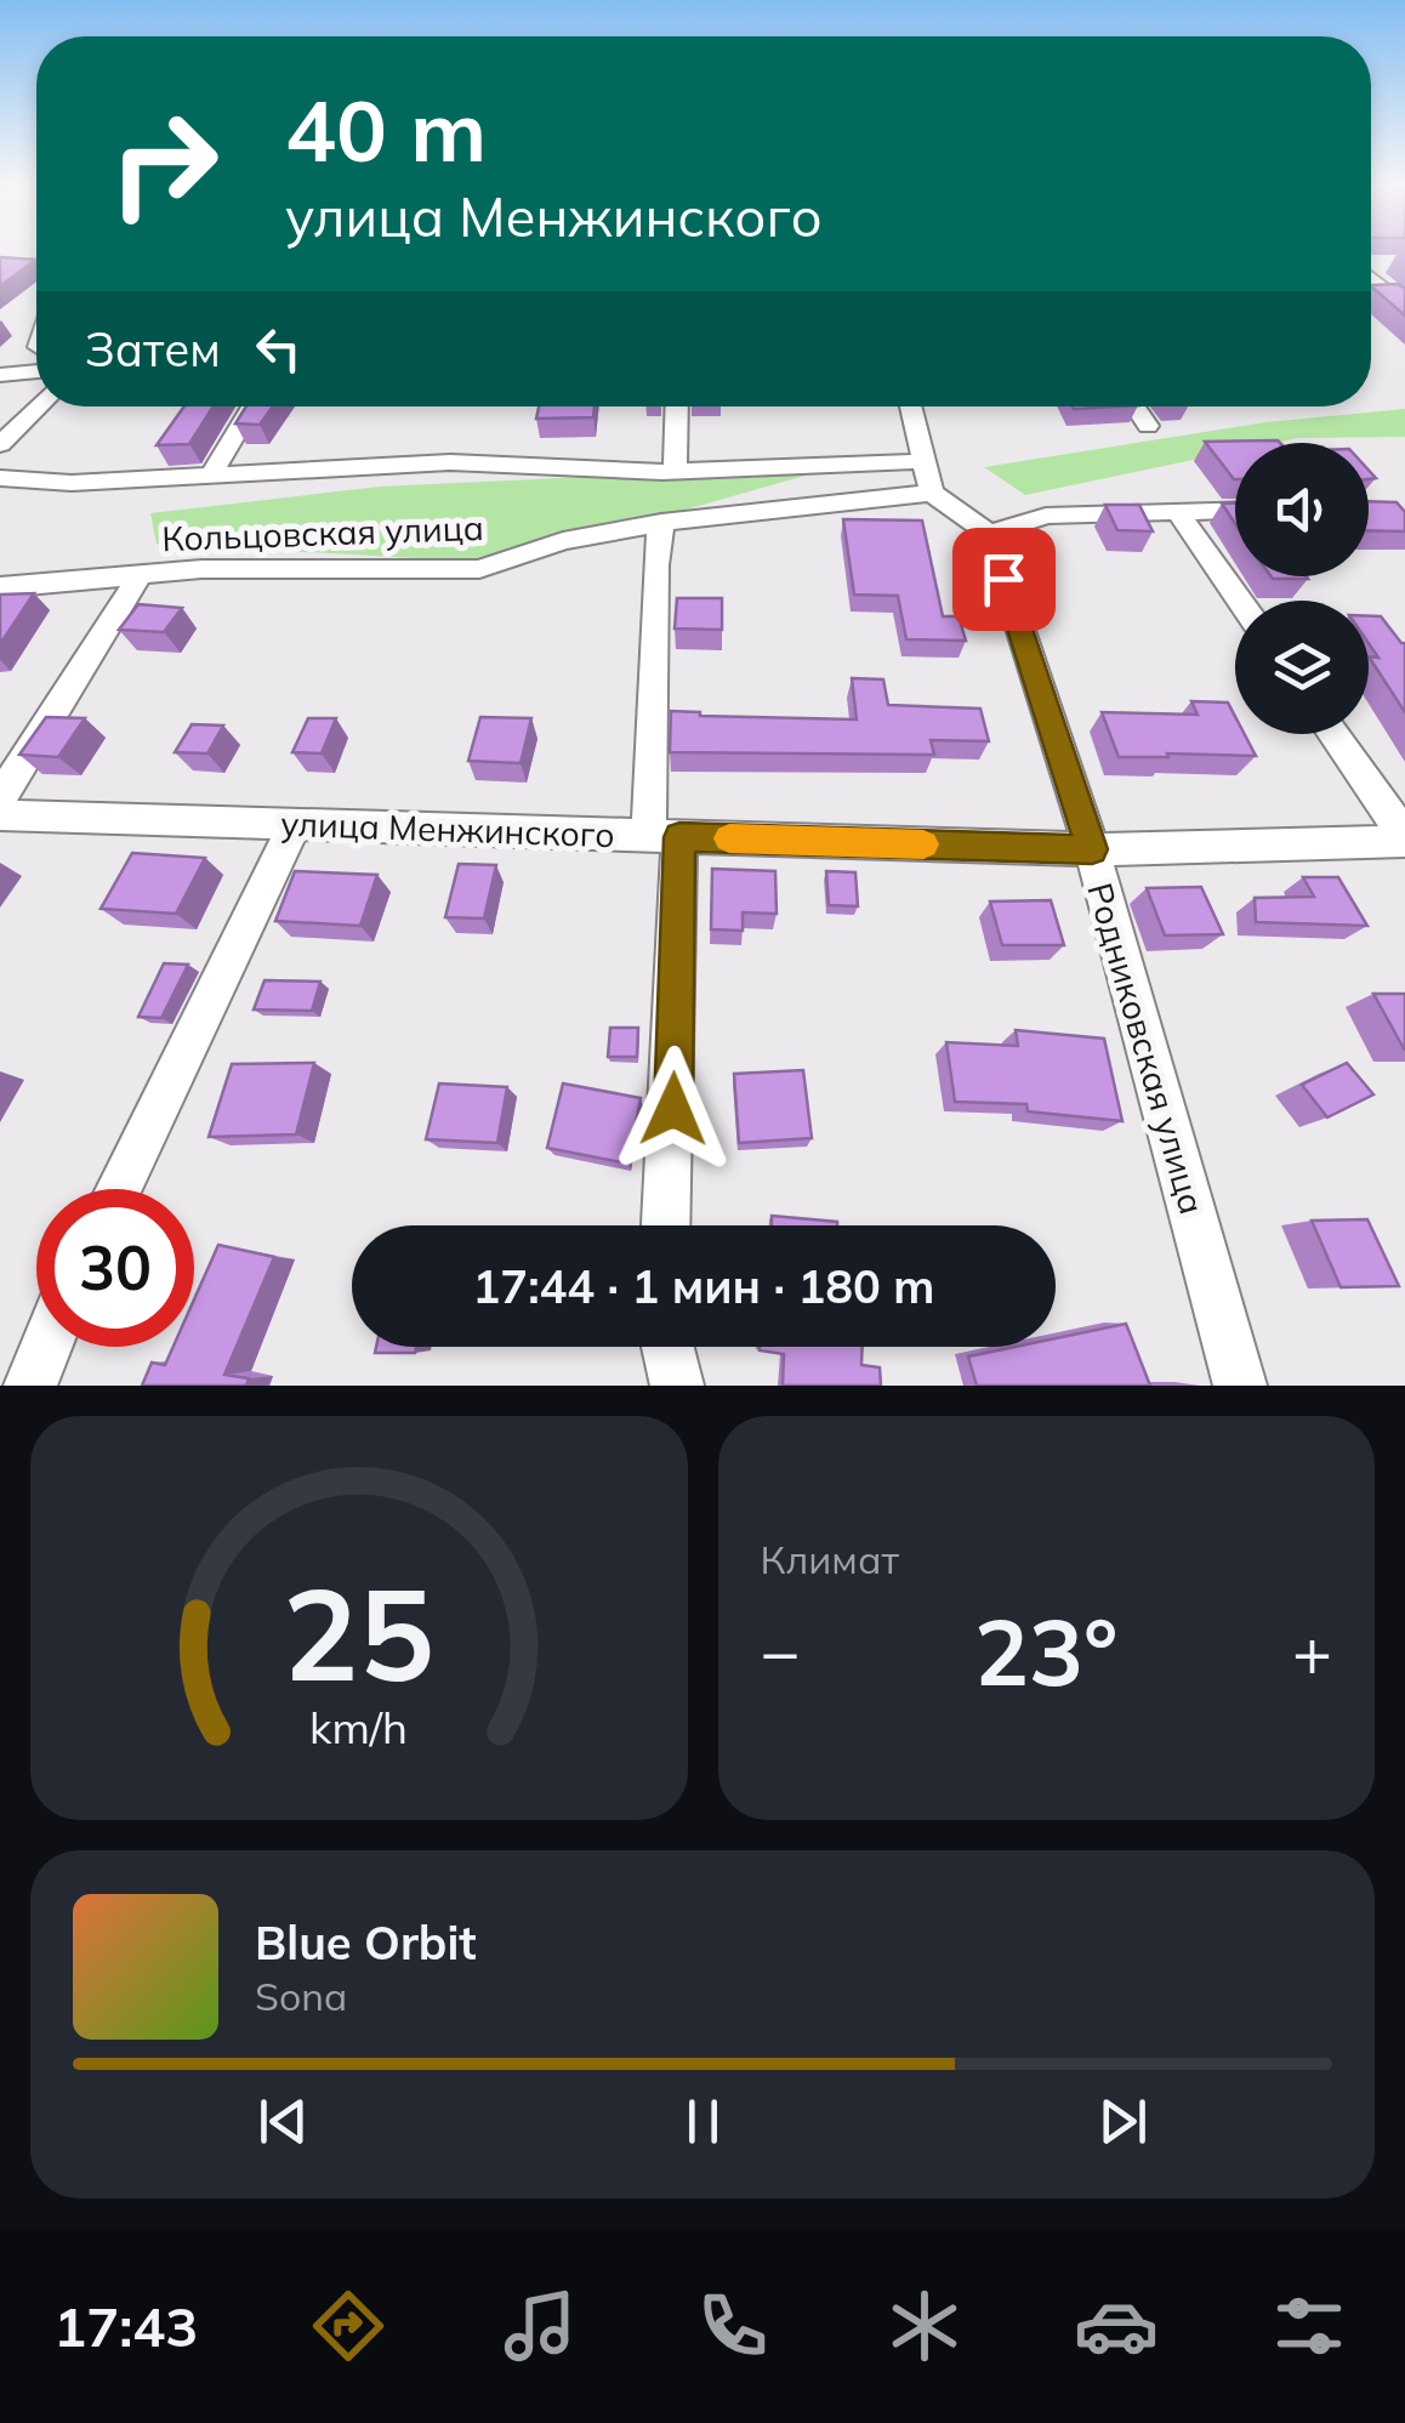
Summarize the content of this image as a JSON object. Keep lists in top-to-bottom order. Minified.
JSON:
{"streets":{"street":["Кольцовская улица","улица Менжинского","Родниковская улица"]},"crossings":[["улица Менжинского","Родниковская улица"]],"page":{"turn":["40 m","улица Менжинского"],"then":"Затем","limit":"30","trip":"17:44 · 1 мин · 180 m","tile":"Климат","heat":["−","23°","+"],"song":["Blue Orbit","Sona"],"tabs":"17:43","gauge":["25","km/h"]}}
